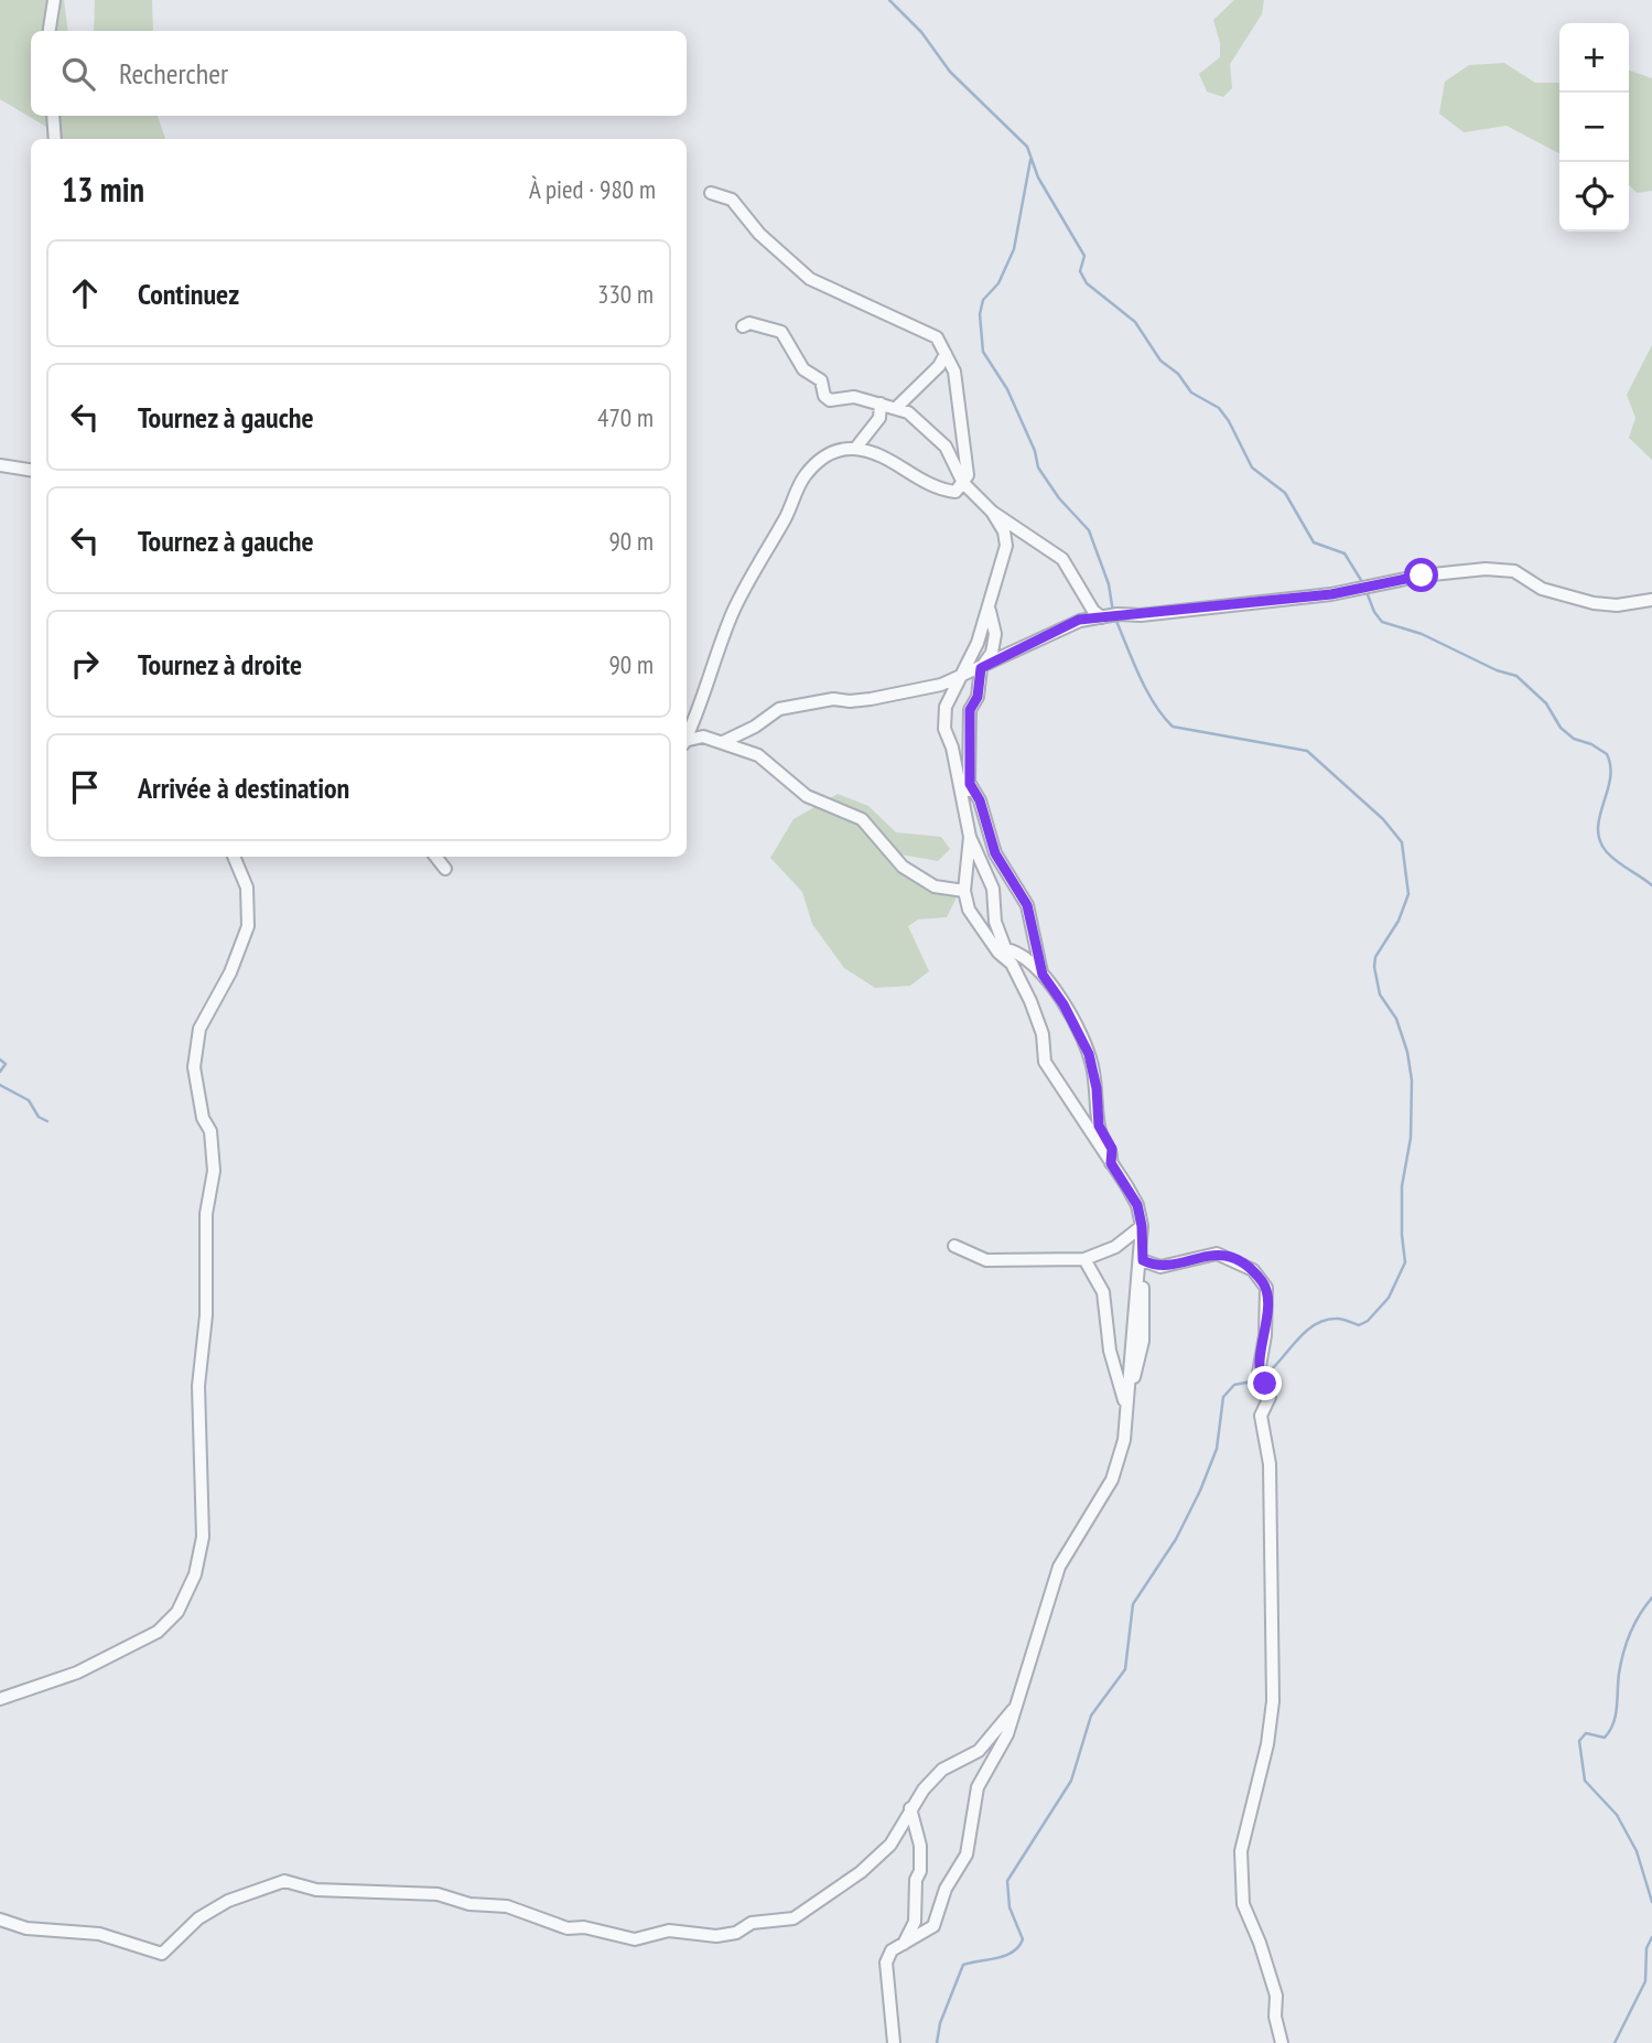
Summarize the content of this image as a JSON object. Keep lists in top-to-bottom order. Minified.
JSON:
{"page":{"map_buttons":["+","−"],"search":"Rechercher","heading":["13 min","À pied · 980 m"],"list":[["Continuez","330 m"],["Tournez à gauche","470 m"],["Tournez à gauche","90 m"],["Tournez à droite","90 m"],"Arrivée à destination"]}}
